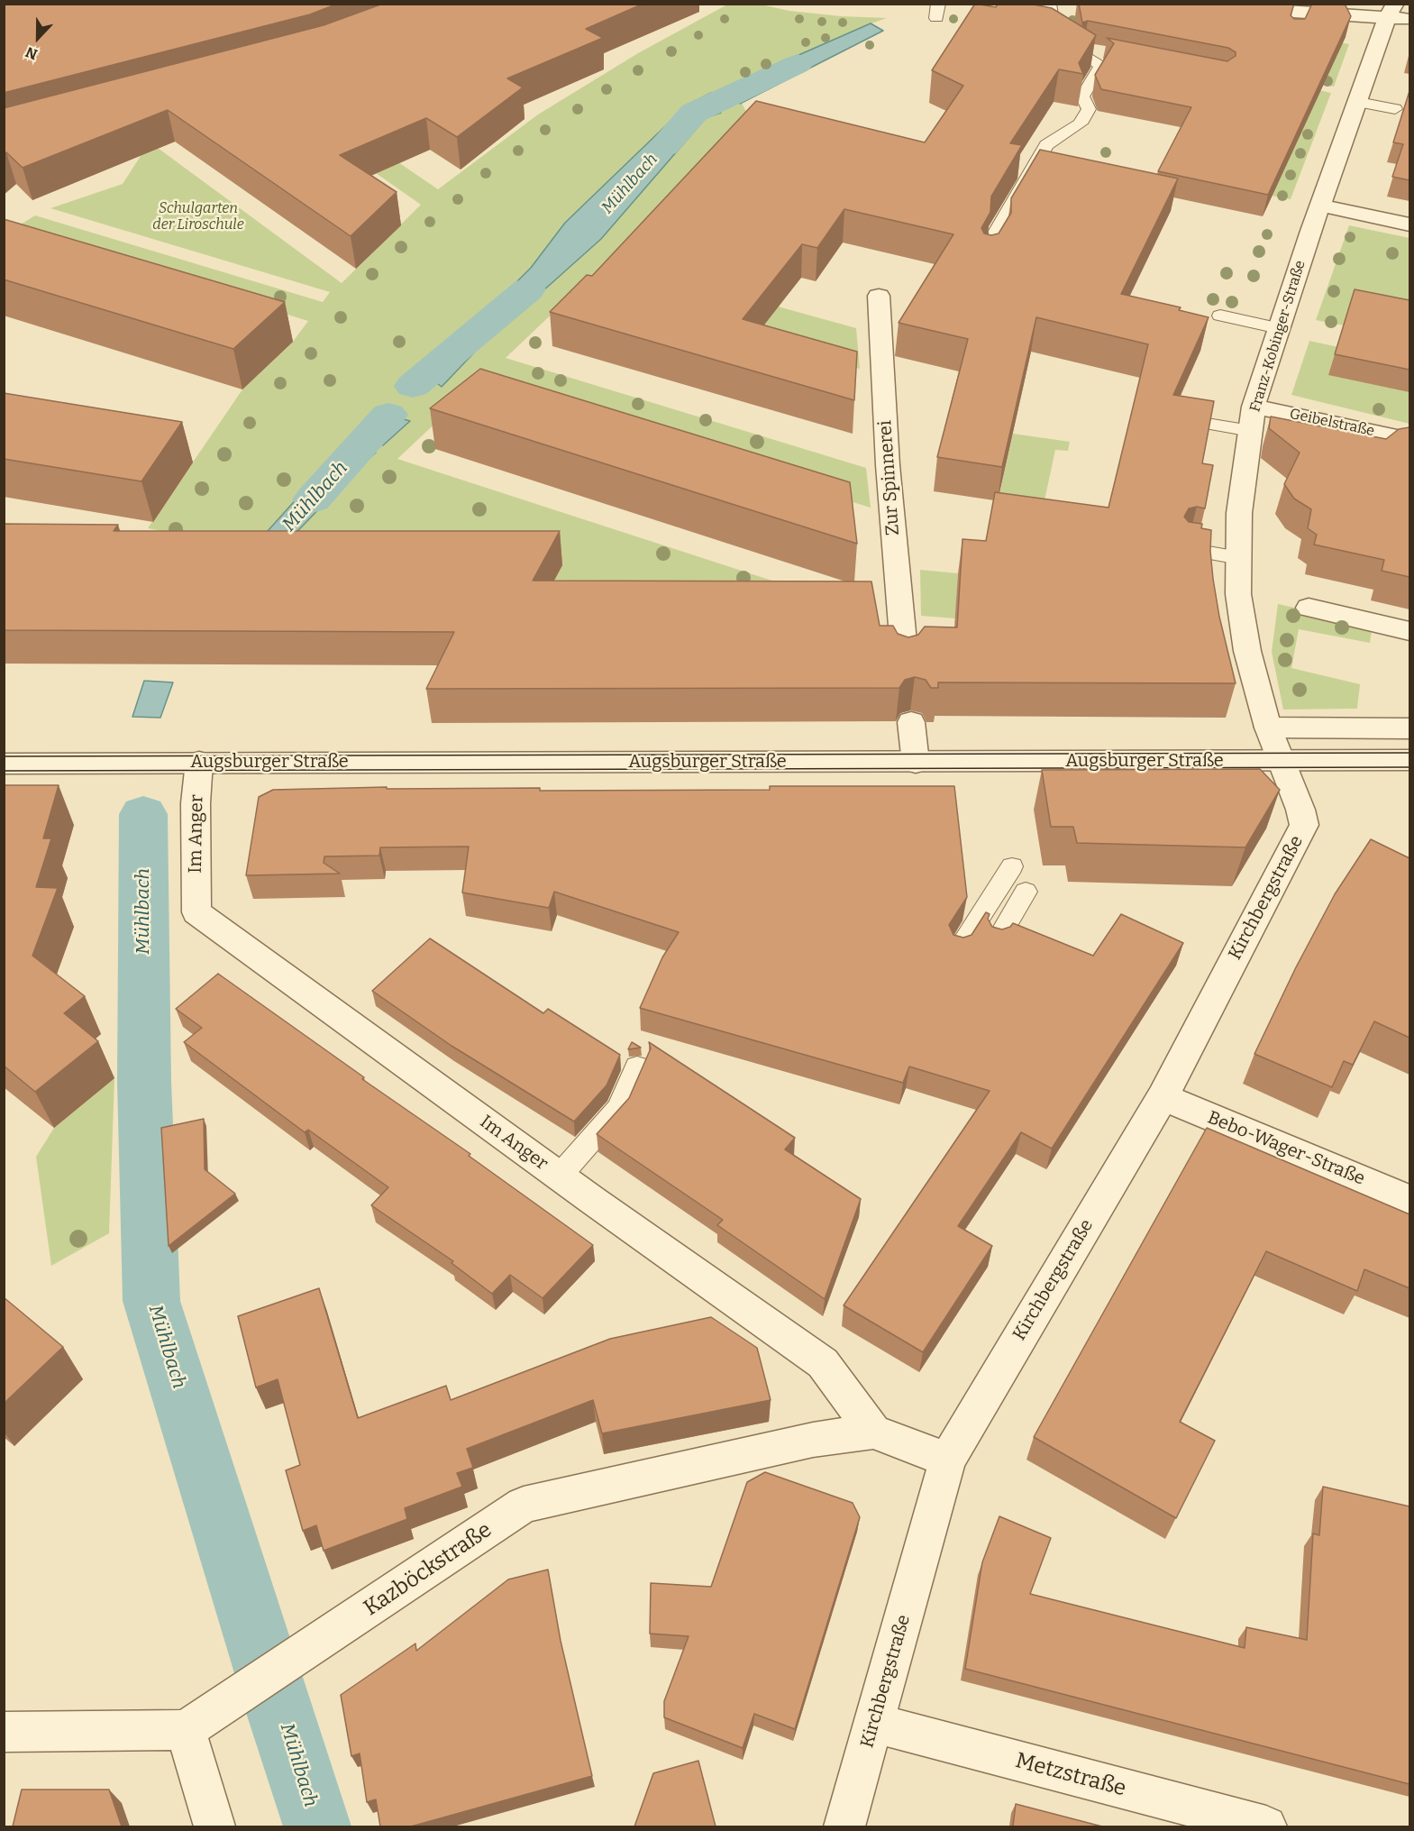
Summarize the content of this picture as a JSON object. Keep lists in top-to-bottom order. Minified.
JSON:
{"streets":{"street":["Franz-Kobinger-Straße","Geibelstraße","Zur Spinnerei","Augsburger Straße","Im Anger","Kirchbergstraße","Bebo-Wager-Straße","Kazböckstraße","Metzstraße"]},"crossings":[["Franz-Kobinger-Straße","Geibelstraße"],["Franz-Kobinger-Straße","Augsburger Straße"],["Franz-Kobinger-Straße","Kirchbergstraße"],["Augsburger Straße","Im Anger"],["Augsburger Straße","Kirchbergstraße"],["Im Anger","Kazböckstraße"],["Kirchbergstraße","Bebo-Wager-Straße"],["Kirchbergstraße","Metzstraße"]],"water":["Mühlbach"],"parks":["Schulgarten der Liroschule"],"north":"bottom"}
